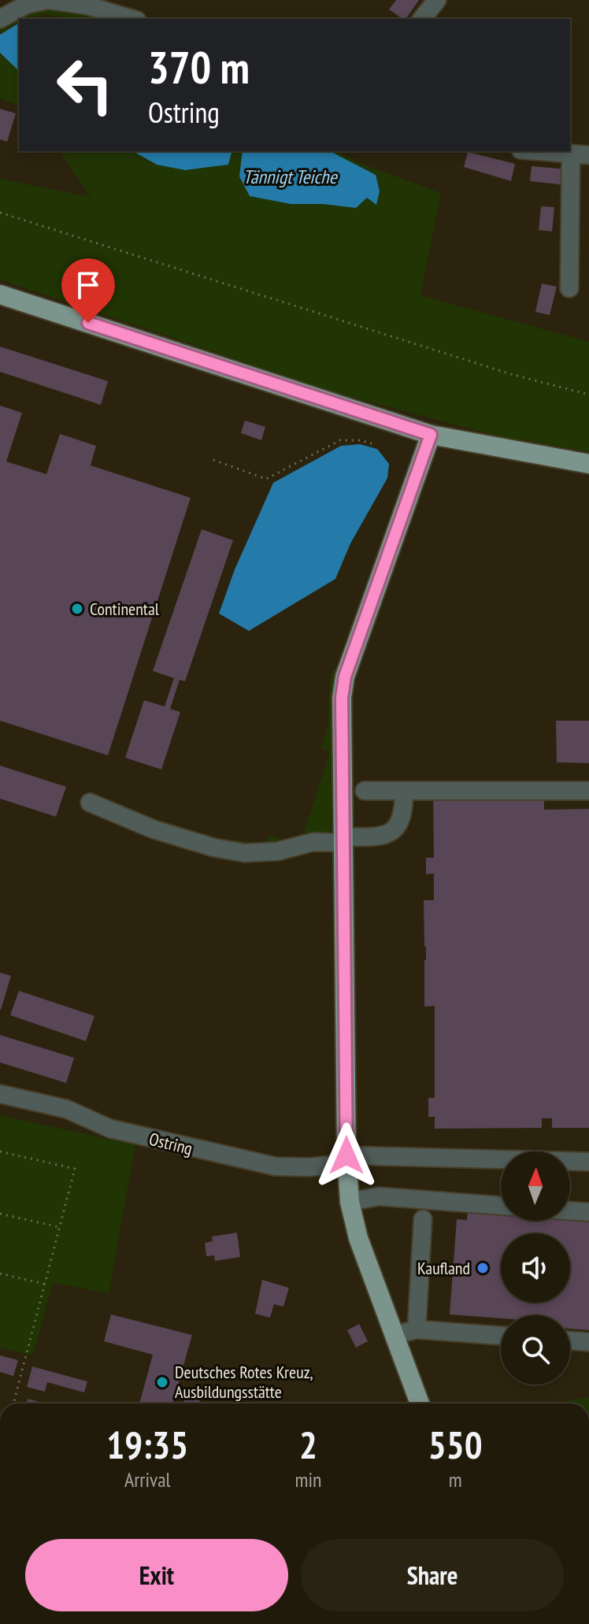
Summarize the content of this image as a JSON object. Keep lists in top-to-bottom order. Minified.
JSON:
{"streets":{"street":["Ostring"]},"water":["Tännigt Teiche"],"places":["Continental","Kaufland","Deutsches Rotes Kreuz, Ausbildungsstätte"],"north":"top","page":{"turn":["370 m","Ostring"],"eta":["19:35","Arrival","2","min","550","m"],"buttons":["Exit","Share"]}}
